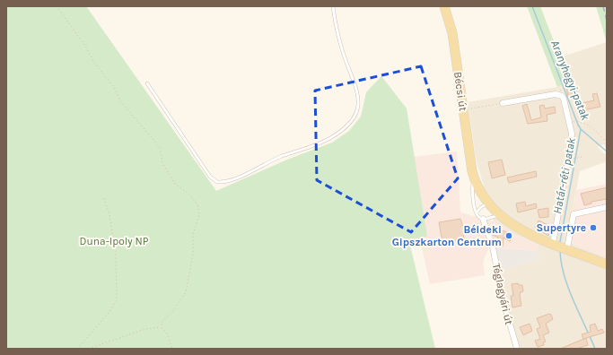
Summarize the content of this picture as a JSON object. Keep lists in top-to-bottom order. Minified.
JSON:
{"streets":{"main road":["Bécsi út"],"street":["Téglagyári út"]},"water":["Aranyhegyi-patak","Határ-réti patak"],"parks":["Duna-Ipoly NP"],"places":["Supertyre","Béldeki Gipszkarton Centrum"]}
